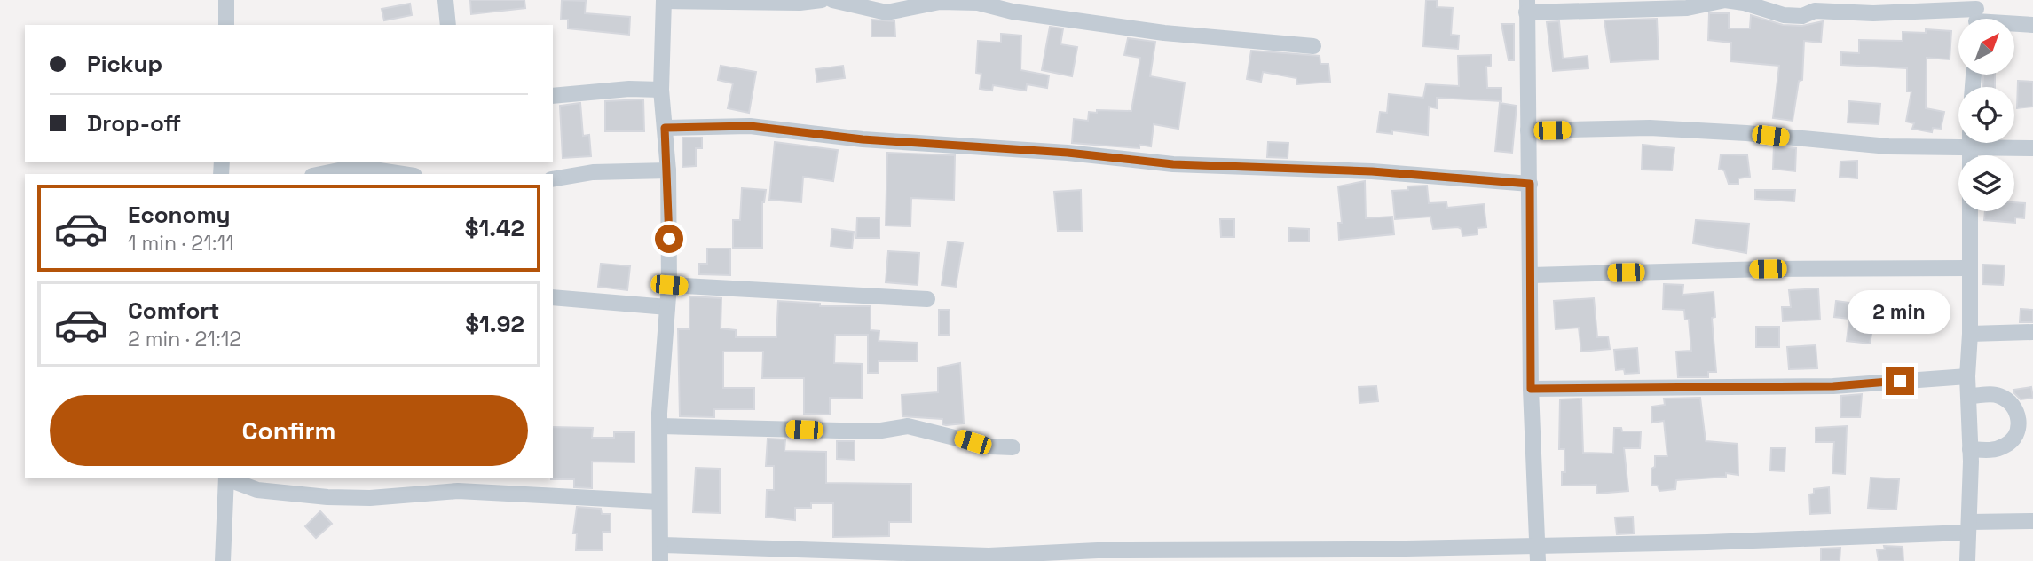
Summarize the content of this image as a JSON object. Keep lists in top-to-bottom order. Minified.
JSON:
{"north":"top right","page":{"banner":["Pickup","Drop-off"],"list":[{"name":"Economy","note":"1 min · 21:11","value":"$1.42"},{"name":"Comfort","note":"2 min · 21:12","value":"$1.92"}],"bubble":"2 min","buttons":"Confirm"}}
